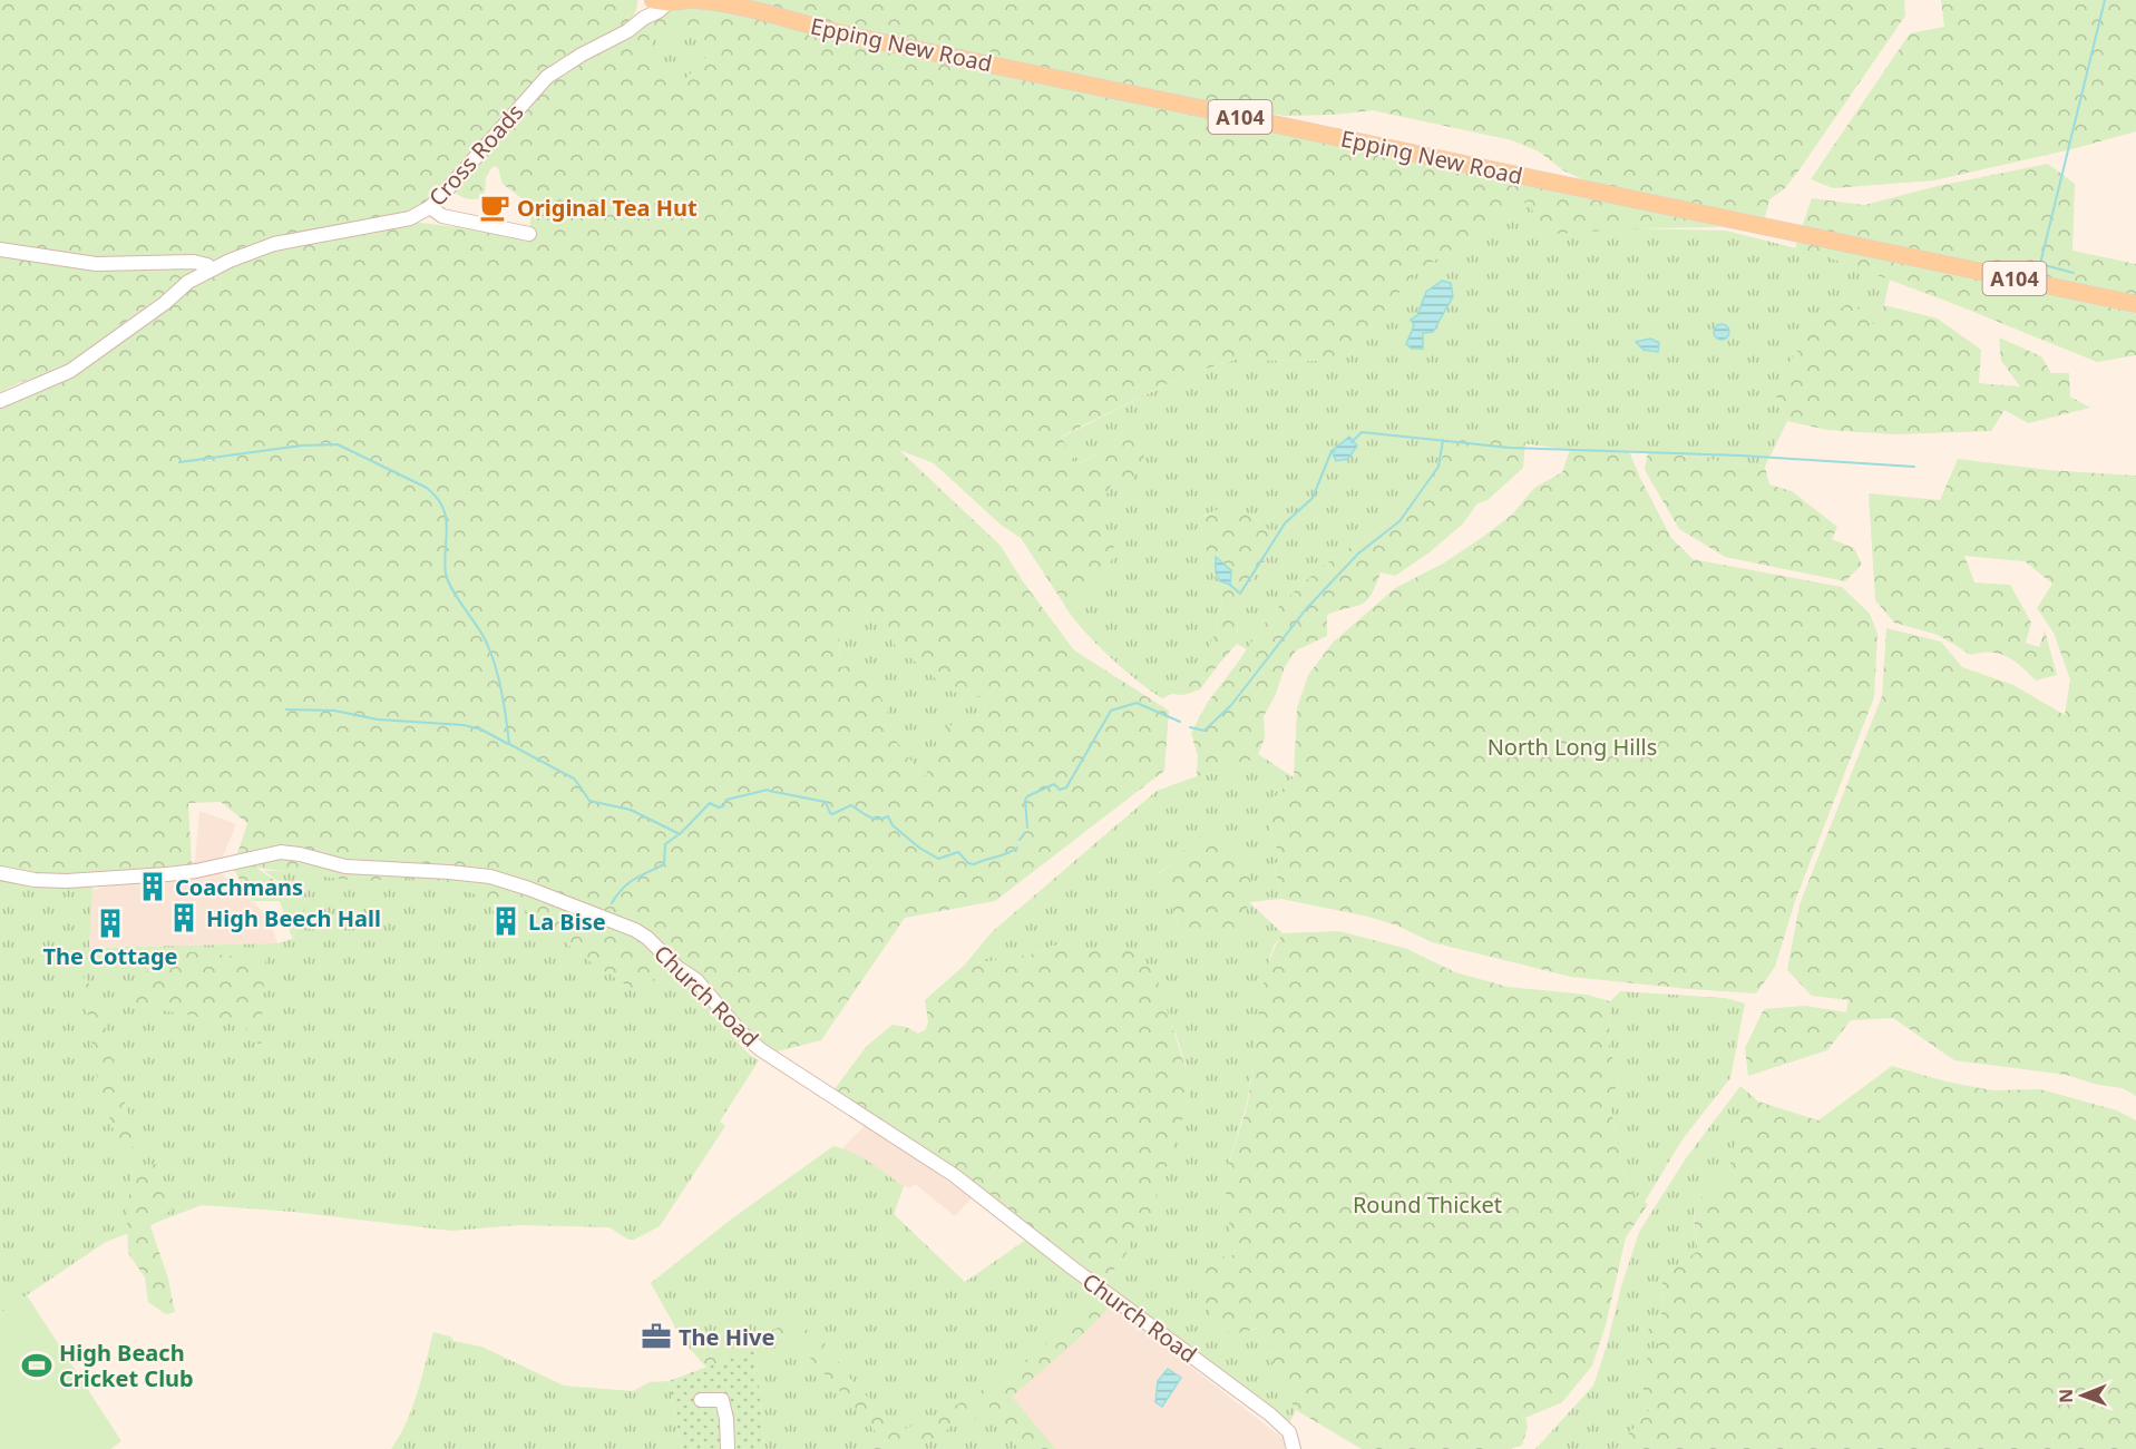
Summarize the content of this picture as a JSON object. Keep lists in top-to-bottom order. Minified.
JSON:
{"streets":{"main road":["Epping New Road","A104"],"street":["Cross Roads","Church Road"]},"parks":["North Long Hills","Round Thicket"],"places":{"cafe":["Original Tea Hut"],"building":["Coachmans","High Beech Hall","La Bise","The Cottage"],"office":["The Hive"],"sports":["High Beach Cricket Club"]},"north":"left"}
